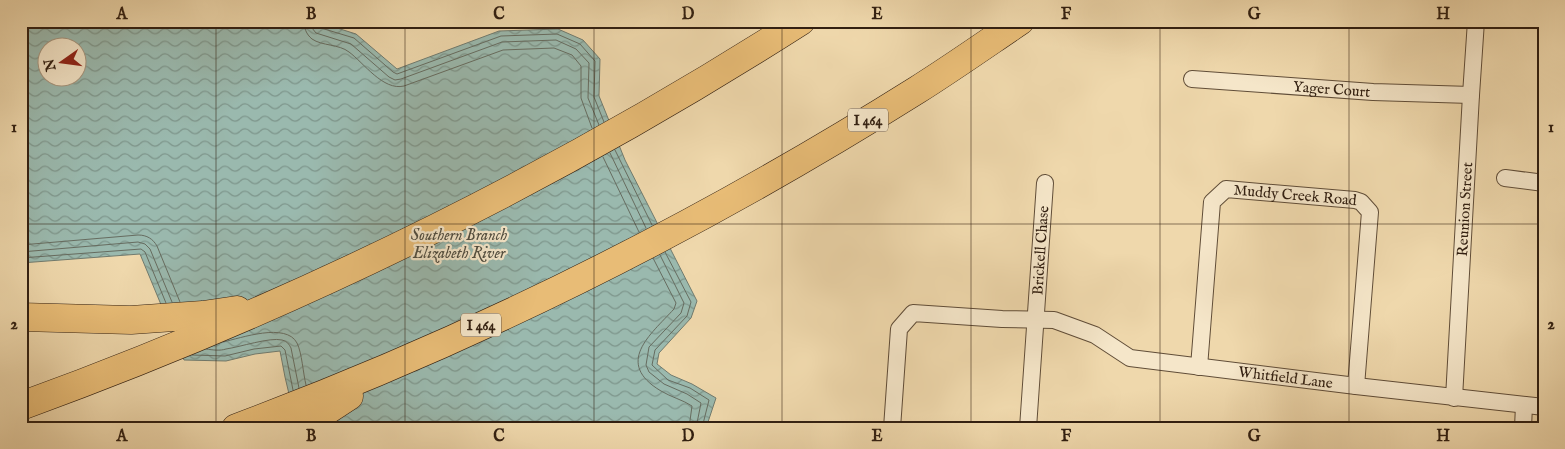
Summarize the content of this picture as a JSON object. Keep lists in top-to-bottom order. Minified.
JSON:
{"streets":{"highway":["I 464"],"street":["Yager Court","Muddy Creek Road","Reunion Street","Brickell Chase","Whitfield Lane"]},"crossings":[["Yager Court","Reunion Street"],["Muddy Creek Road","Whitfield Lane"],["Reunion Street","Whitfield Lane"],["Brickell Chase","Whitfield Lane"]],"water":["Southern Branch Elizabeth River"],"north":"left","grid":{"columns":["A","B","C","D","E","F","G","H"],"rows":["1","2"]}}
